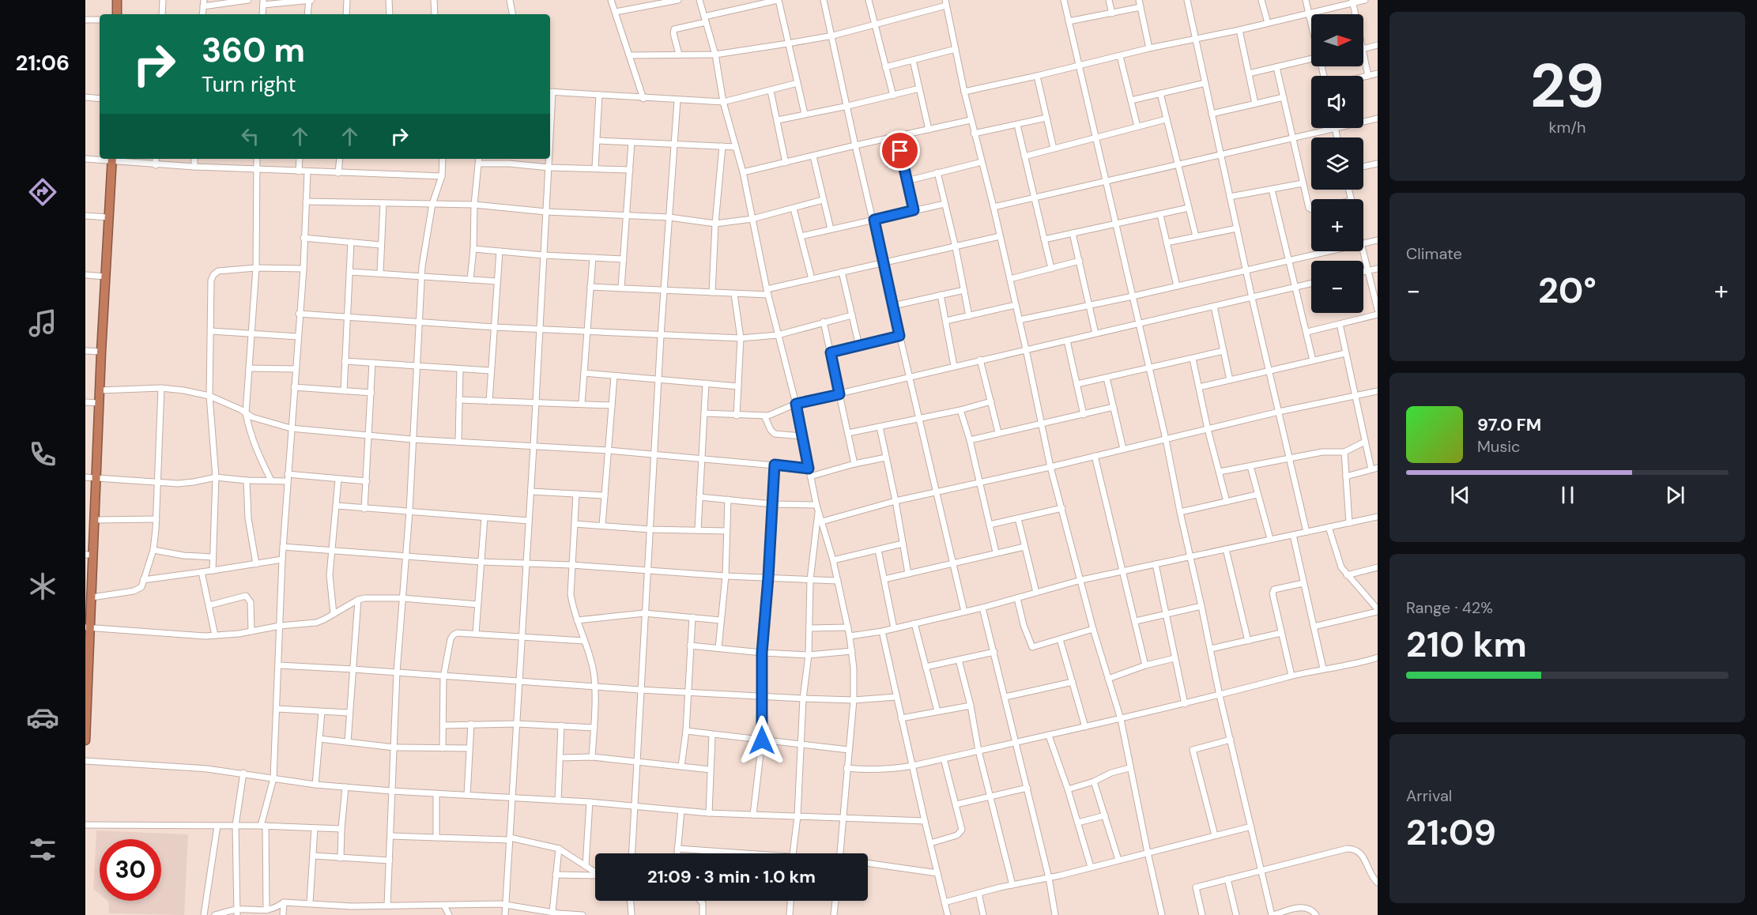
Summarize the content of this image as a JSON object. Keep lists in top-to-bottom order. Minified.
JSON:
{"north":"right","page":{"tabs":"21:06","tile":[["29","km/h"],"Climate",["Range · 42%","210 km"],["Arrival","21:09"]],"map_buttons":["+","−"],"turn":["360 m","Turn right"],"heat":["−","20°","+"],"song":["97.0 FM","Music"],"limit":"30","trip":"21:09 · 3 min · 1.0 km"}}
